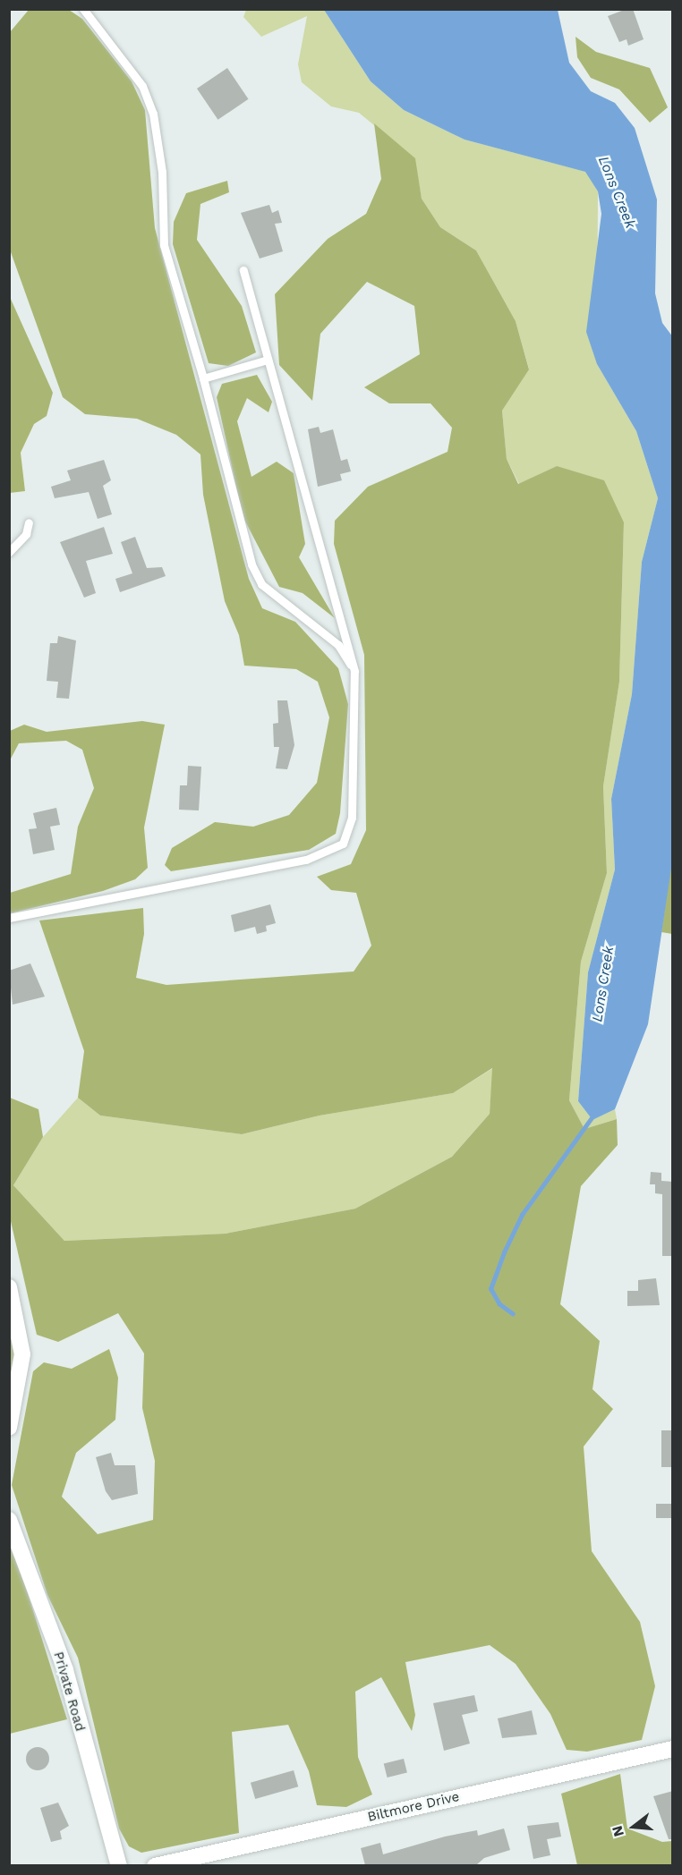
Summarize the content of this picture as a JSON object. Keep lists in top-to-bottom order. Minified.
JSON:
{"streets":{"street":["Private Road","Biltmore Drive"]},"water":["Lons Creek"],"north":"left"}
